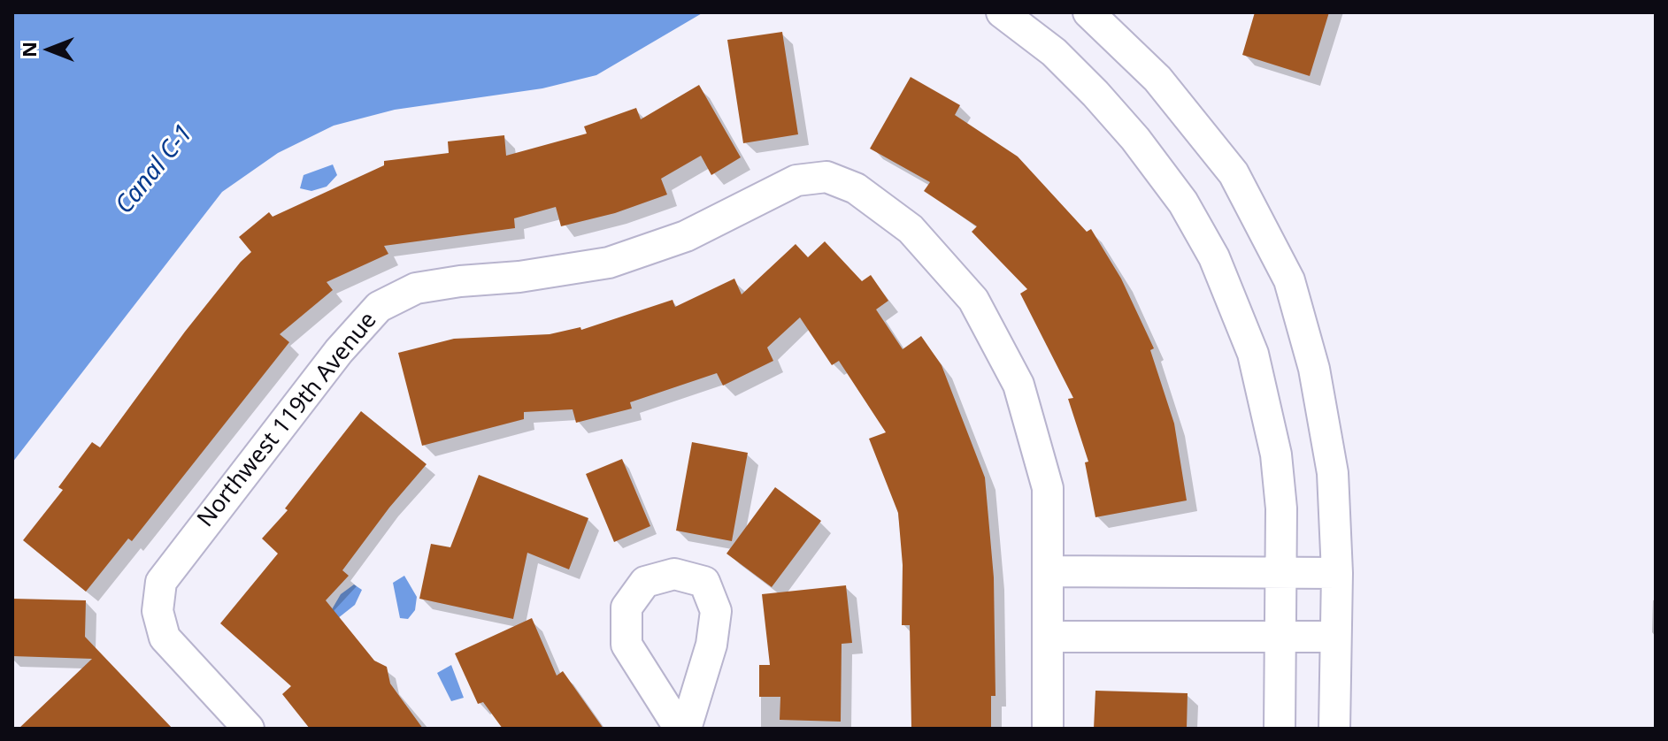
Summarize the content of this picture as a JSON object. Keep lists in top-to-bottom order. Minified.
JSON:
{"streets":{"street":["Northwest 119th Avenue"]},"water":["Canal C-1"],"north":"left"}
